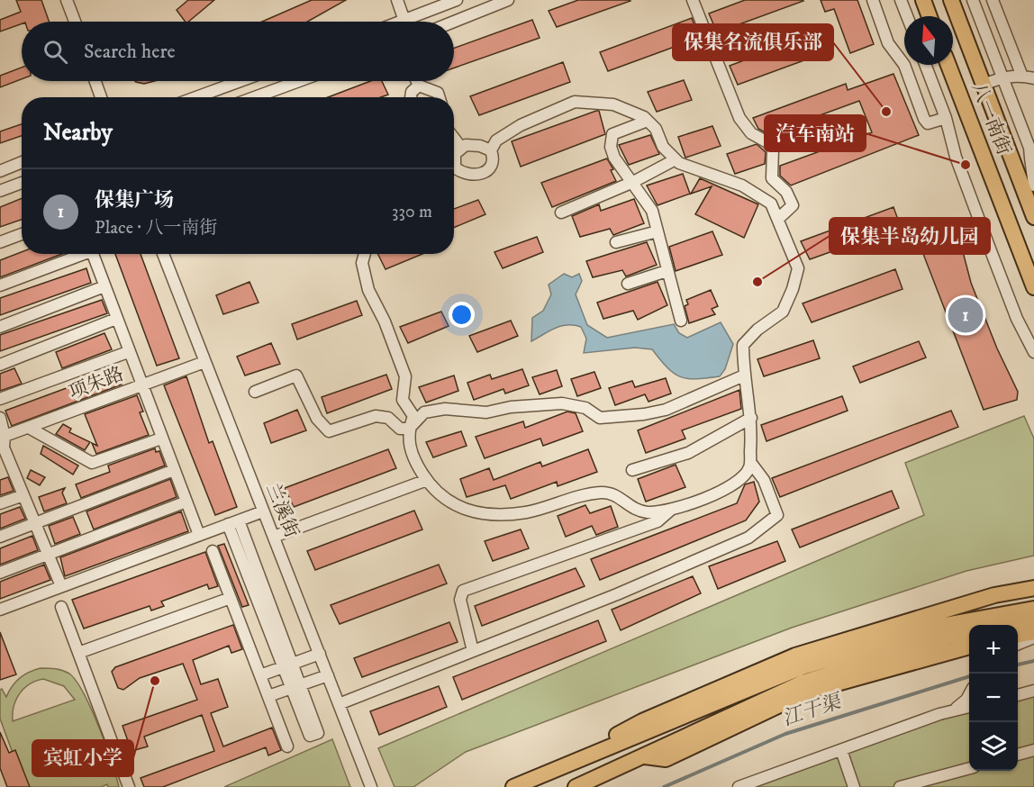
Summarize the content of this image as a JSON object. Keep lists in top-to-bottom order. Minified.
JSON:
{"streets":{"main road":["八一南街"],"street":["项朱路","兰溪街"]},"crossings":[["项朱路","兰溪街"]],"water":["江干渠"],"places":["保集名流俱乐部","汽车南站","保集半岛幼儿园","宾虹小学"],"north":"top","page":{"search":"Search here","heading":"Nearby","list":[{"mark":"1","name":"保集广场","note":"Place · 八一南街","value":"330 m"}],"pins":"1","map_buttons":["+","−"]}}
